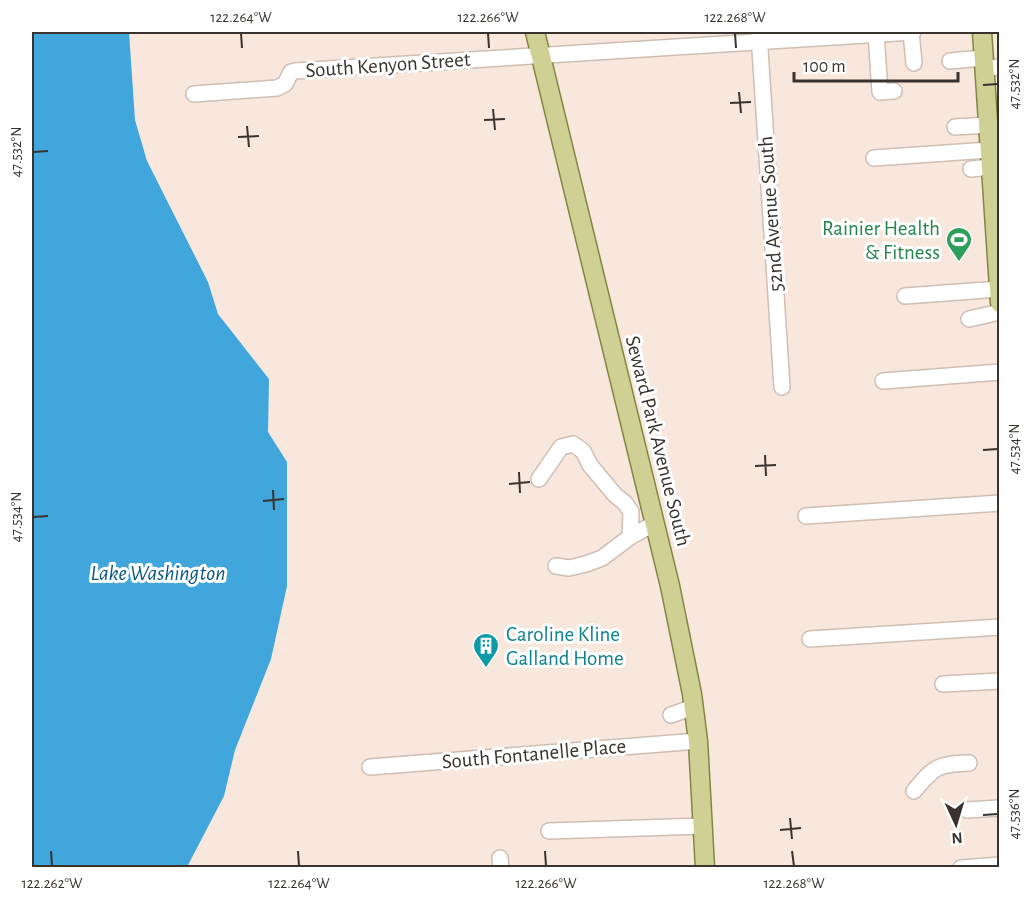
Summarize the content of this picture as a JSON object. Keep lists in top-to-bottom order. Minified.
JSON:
{"streets":{"main road":["Seward Park Avenue South"],"street":["South Kenyon Street","52nd Avenue South","South Fontanelle Place"]},"crossings":[["South Kenyon Street","52nd Avenue South"],["South Kenyon Street","Seward Park Avenue South"],["Seward Park Avenue South","South Fontanelle Place"]],"water":["Lake Washington"],"places":{"sports":["Rainier Health & Fitness"],"building":["Caroline Kline Galland Home"]},"scale_bar":"100 m","north":"bottom","coordinates":["122.264°W","122.266°W","122.268°W","47.532°N","47.534°N","47.536°N","122.262°W"]}
